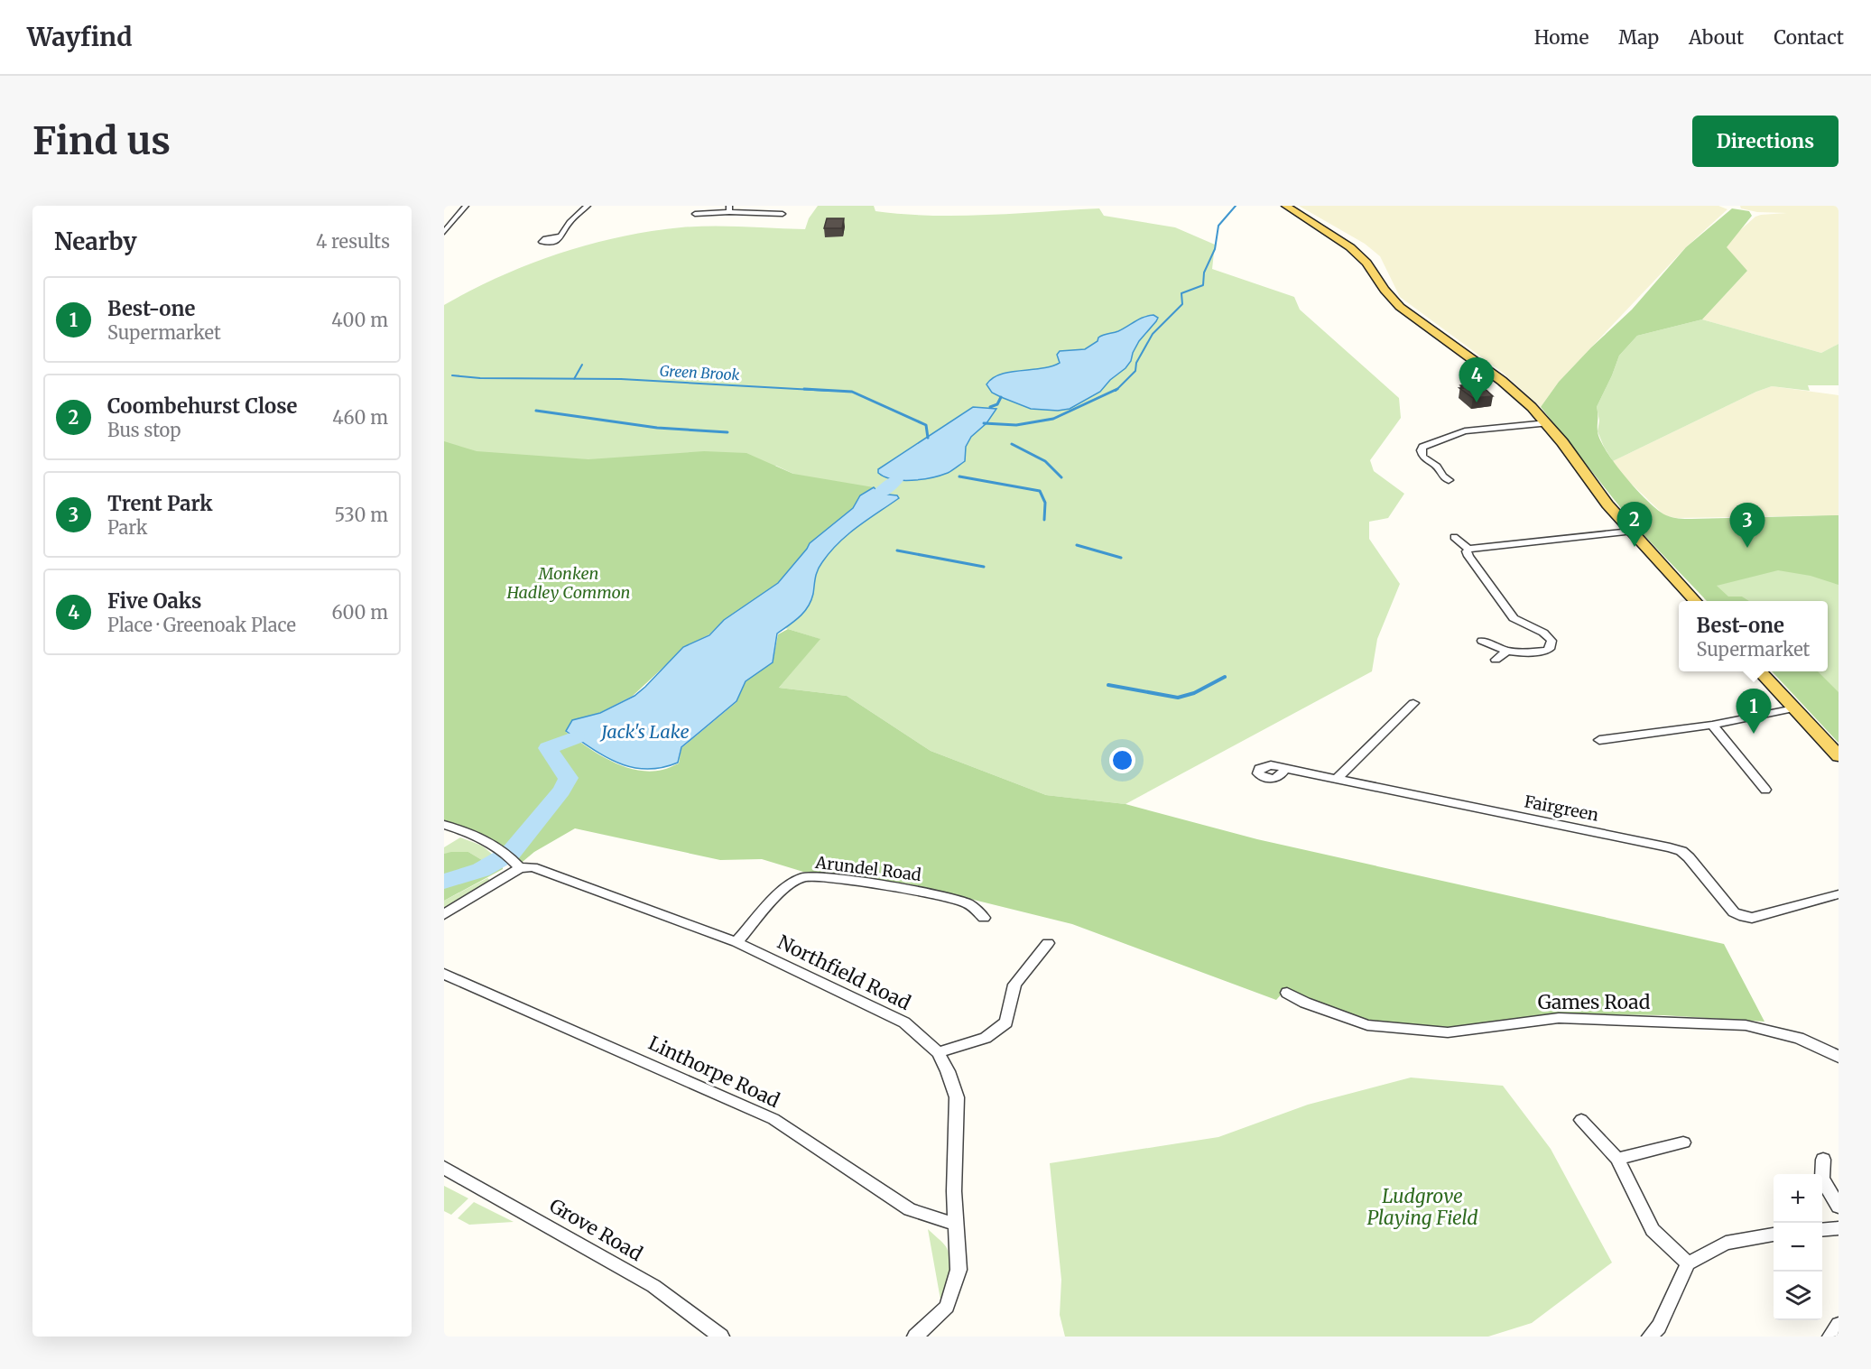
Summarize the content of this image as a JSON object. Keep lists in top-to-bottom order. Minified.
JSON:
{"streets":{"street":["Fairgreen","Arundel Road","Northfield Road","Games Road","Linthorpe Road","Grove Road"]},"crossings":[["Arundel Road","Northfield Road"],["Northfield Road","Linthorpe Road"]],"water":["Green Brook","Jack's Lake"],"parks":["Monken Hadley Common","Ludgrove Playing Field"],"page":{"header":"Wayfind","nav":["Home","Map","About","Contact"],"buttons":"Directions","title":"Find us","heading":["Nearby","4 results"],"list":[{"mark":"1","name":"Best-one","note":"Supermarket","value":"400 m"},{"mark":"2","name":"Coombehurst Close","note":"Bus stop","value":"460 m"},{"mark":"3","name":"Trent Park","note":"Park","value":"530 m"},{"mark":"4","name":"Five Oaks","note":"Place · Greenoak Place","value":"600 m"}],"pins":["4","2","3","1"],"popup":["Best-one","Supermarket"],"map_buttons":["+","−"]}}
